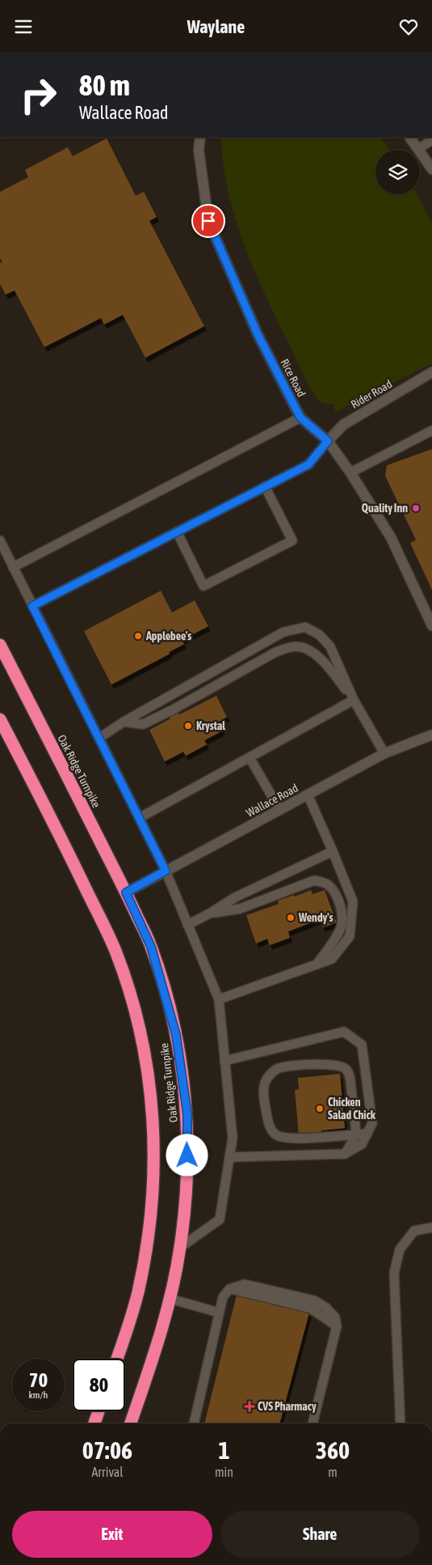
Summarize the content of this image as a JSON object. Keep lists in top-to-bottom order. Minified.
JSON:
{"streets":{"highway":["Oak Ridge Turnpike"],"street":["Rice Road","Rider Road","Wallace Road"]},"crossings":[["Rice Road","Rider Road"],["Oak Ridge Turnpike","Wallace Road"]],"places":{"other":["Quality Inn","Applebee's","Krystal","Wendy's","Chicken Salad Chick"],"health":["CVS Pharmacy"]},"page":{"header":"Waylane","turn":["80 m","Wallace Road"],"speed":"70 km/h","limit":"80","eta":["07:06","Arrival","1","min","360","m"],"buttons":["Exit","Share"]}}
